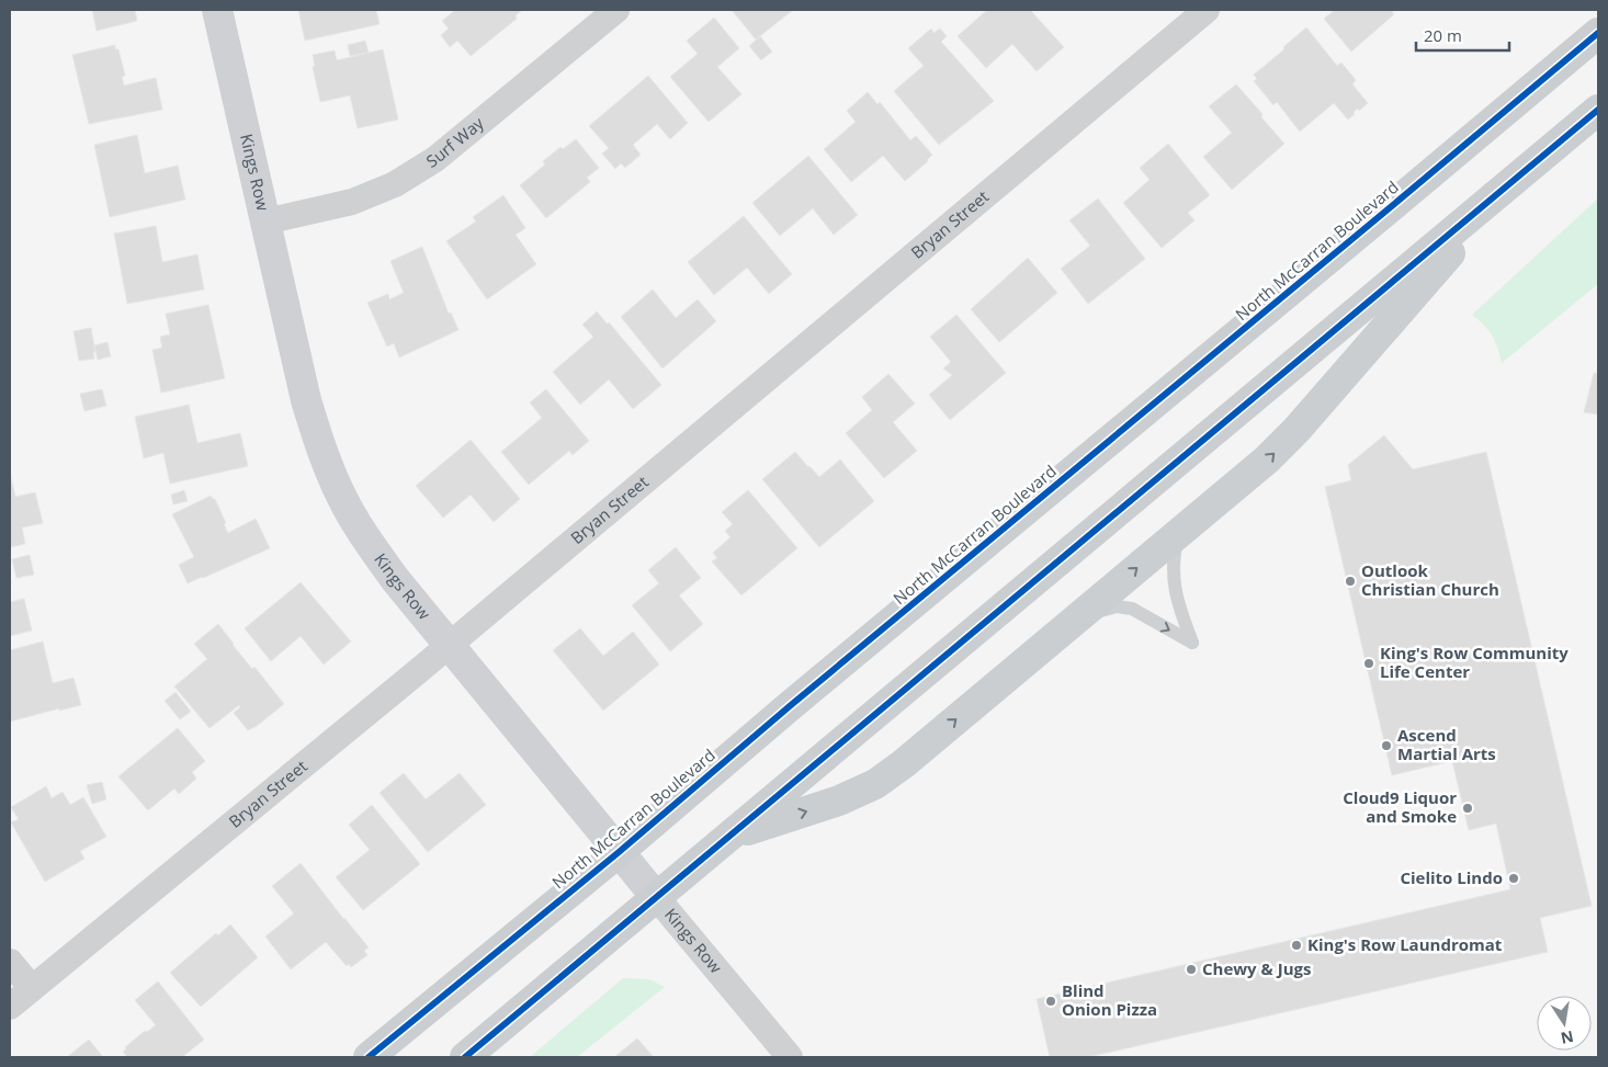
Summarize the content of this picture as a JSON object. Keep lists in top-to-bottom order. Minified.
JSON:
{"streets":{"main road":["Kings Row","North McCarran Boulevard"],"street":["Surf Way","Bryan Street"]},"crossings":[["Surf Way","Kings Row"],["Kings Row","Bryan Street"],["Kings Row","North McCarran Boulevard"]],"places":["Outlook Christian Church","King's Row Community Life Center","Ascend Martial Arts","Cloud9 Liquor and Smoke","Cielito Lindo","King's Row Laundromat","Chewy & Jugs","Blind Onion Pizza"],"scale_bar":"20 m","north":"bottom"}
